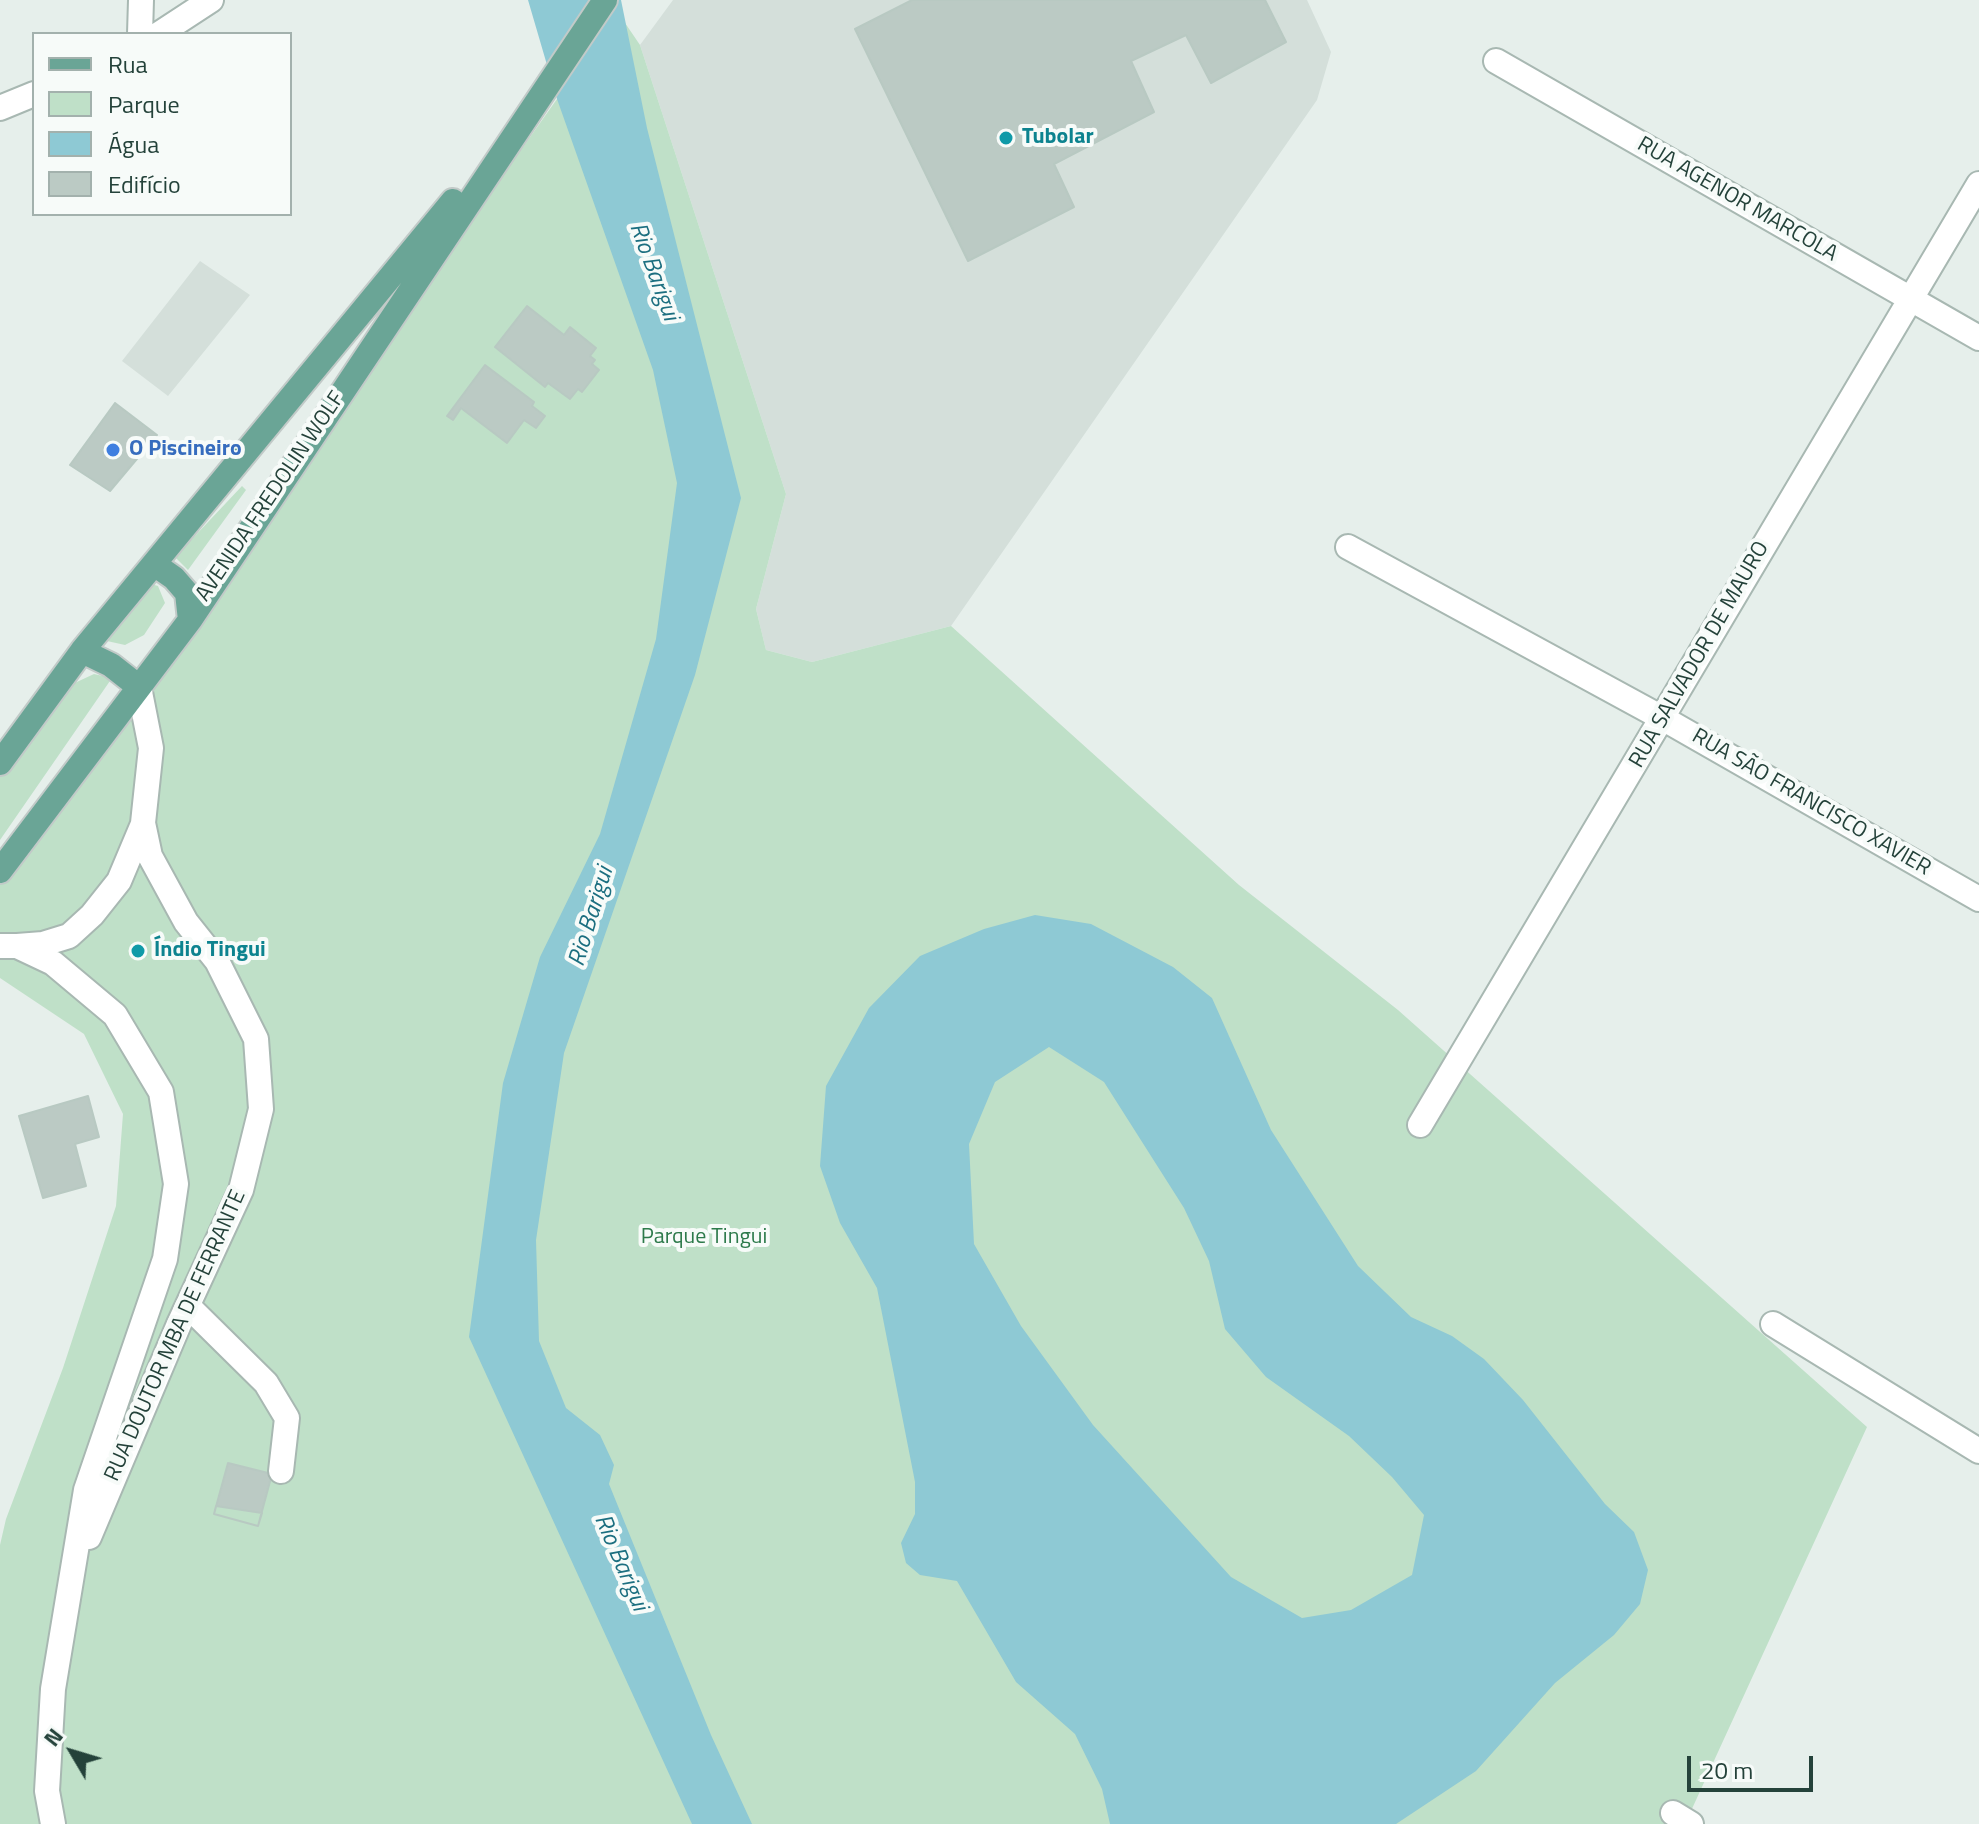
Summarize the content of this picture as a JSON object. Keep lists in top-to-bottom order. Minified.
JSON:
{"streets":{"main road":["AVENIDA FREDOLIN WOLF"],"street":["RUA AGENOR MARCOLA","RUA SALVADOR DE MAURO","RUA SÃO FRANCISCO XAVIER","RUA DOUTOR MBA DE FERRANTE"]},"crossings":[["RUA AGENOR MARCOLA","RUA SALVADOR DE MAURO"],["AVENIDA FREDOLIN WOLF","RUA DOUTOR MBA DE FERRANTE"],["RUA SALVADOR DE MAURO","RUA SÃO FRANCISCO XAVIER"]],"water":["Rio Barigui"],"parks":["Parque Tingui"],"places":["Tubolar","O Piscineiro","Índio Tingui"],"legend":["Rua","Parque","Água","Edifício"],"scale_bar":"20 m","north":"top left"}
